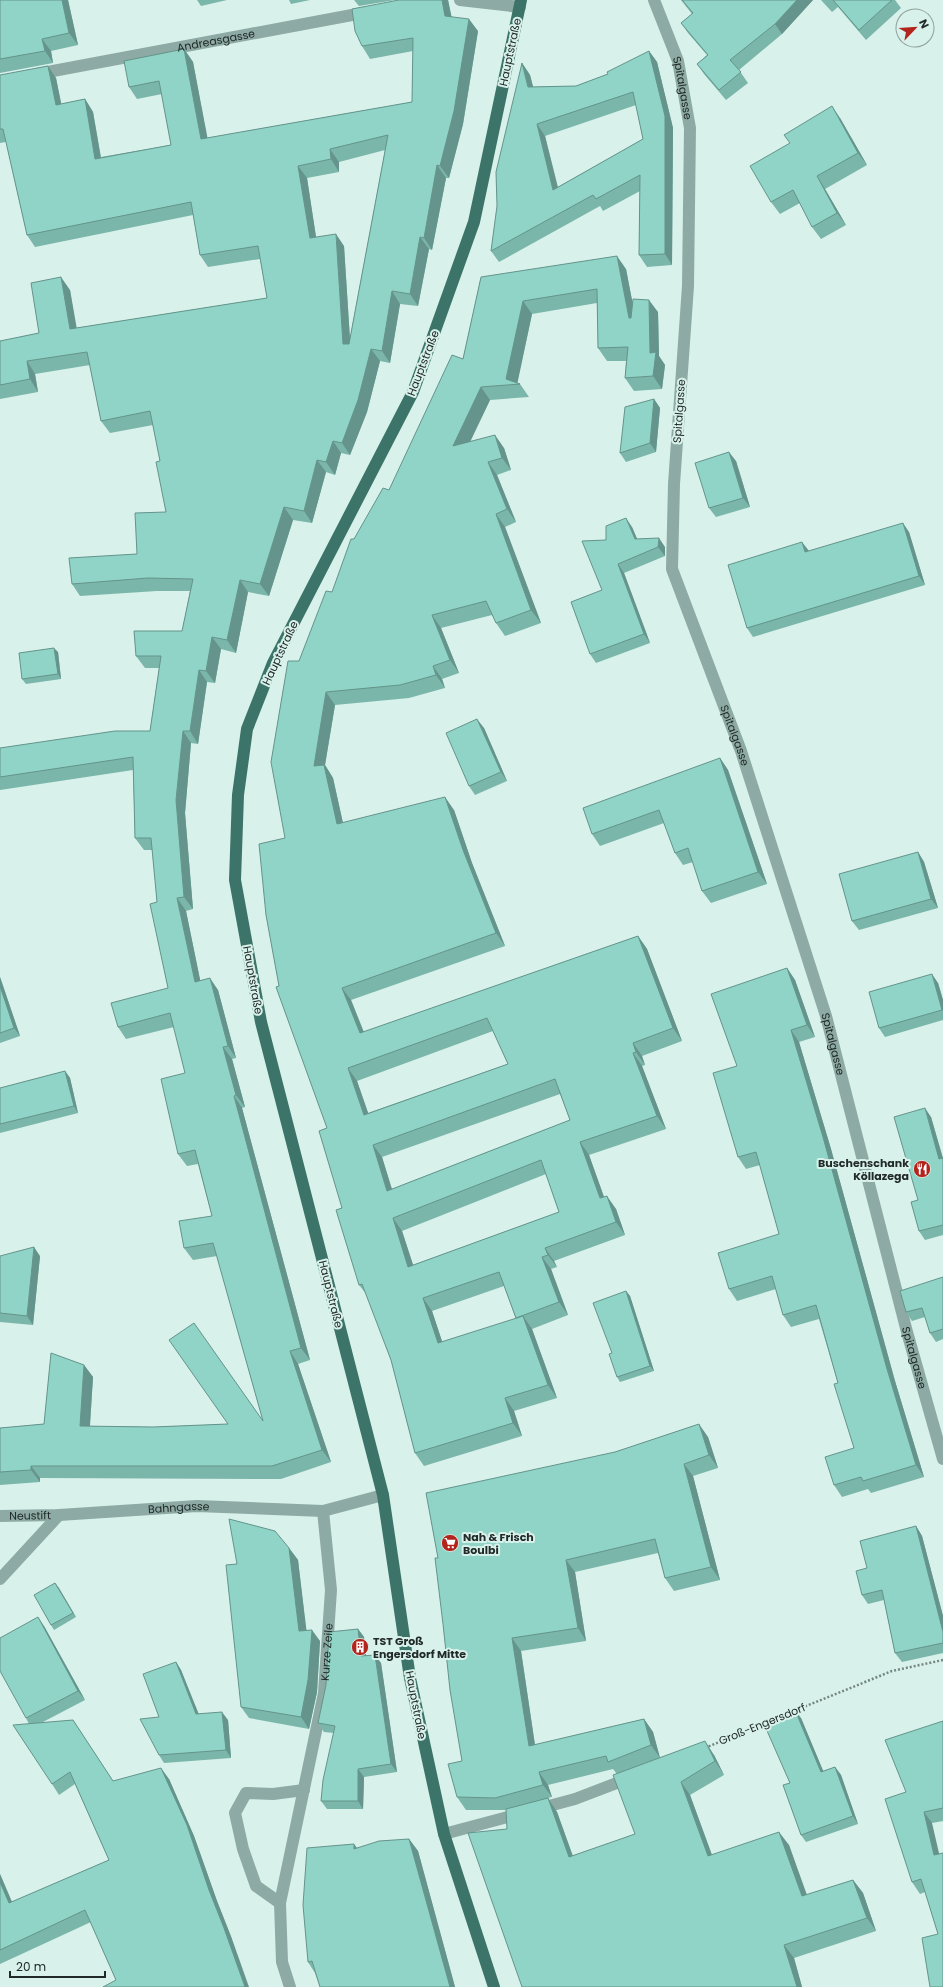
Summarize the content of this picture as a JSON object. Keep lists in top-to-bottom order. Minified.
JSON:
{"streets":{"main road":["Hauptstraße"],"street":["Andreasgasse","Spitalgasse","Bahngasse","Neustift","Kurze Zeile"],"path":["Groß-Engersdorf"]},"crossings":[["Hauptstraße","Bahngasse"],["Bahngasse","Neustift"],["Bahngasse","Kurze Zeile"]],"places":{"restaurant":["Buschenschank Köllazega"],"supermarket":["Nah & Frisch Boulbi"],"building":["TST Groß Engersdorf Mitte"]},"scale_bar":"20 m","north":"top right"}
